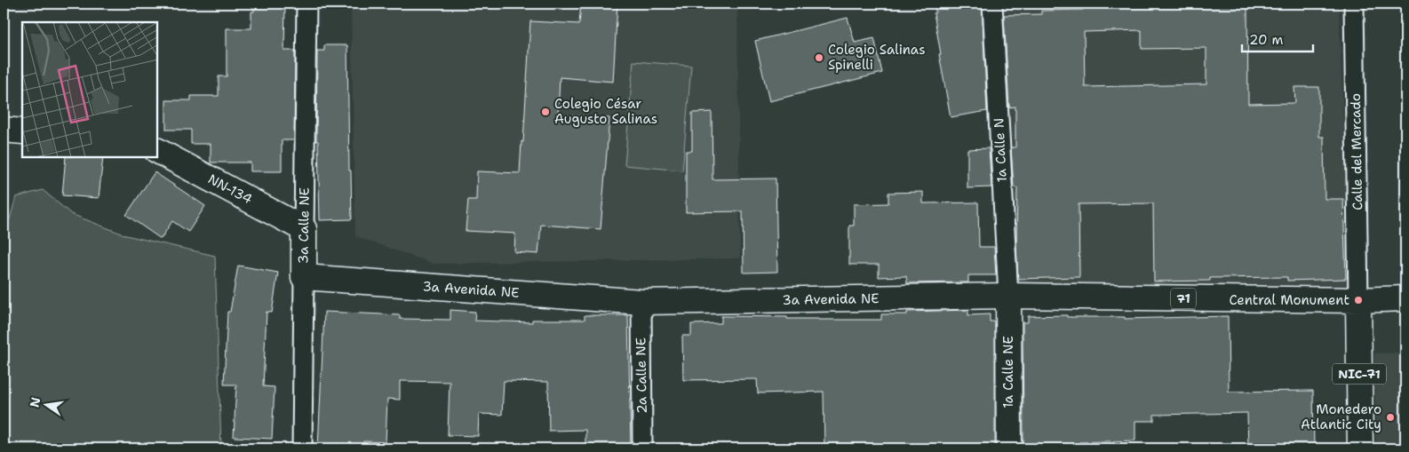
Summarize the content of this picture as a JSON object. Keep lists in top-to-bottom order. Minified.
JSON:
{"streets":{"main road":["NN-134","3a Calle NE","3a Avenida NE","71","1a Calle NE","NIC-71"],"street":["1a Calle N","Calle del Mercado","2a Calle NE"]},"crossings":[["1a Calle N","3a Avenida NE"],["1a Calle N","1a Calle NE"],["Calle del Mercado","3a Avenida NE"],["Calle del Mercado","NIC-71"],["NN-134","3a Calle NE"],["3a Calle NE","3a Avenida NE"],["3a Avenida NE","1a Calle NE"],["3a Avenida NE","NIC-71"],["3a Avenida NE","2a Calle NE"]],"places":["Colegio Salinas Spinelli","Colegio César Augusto Salinas","Central Monument","Monedero Atlantic City"],"scale_bar":"20 m","north":"left"}
